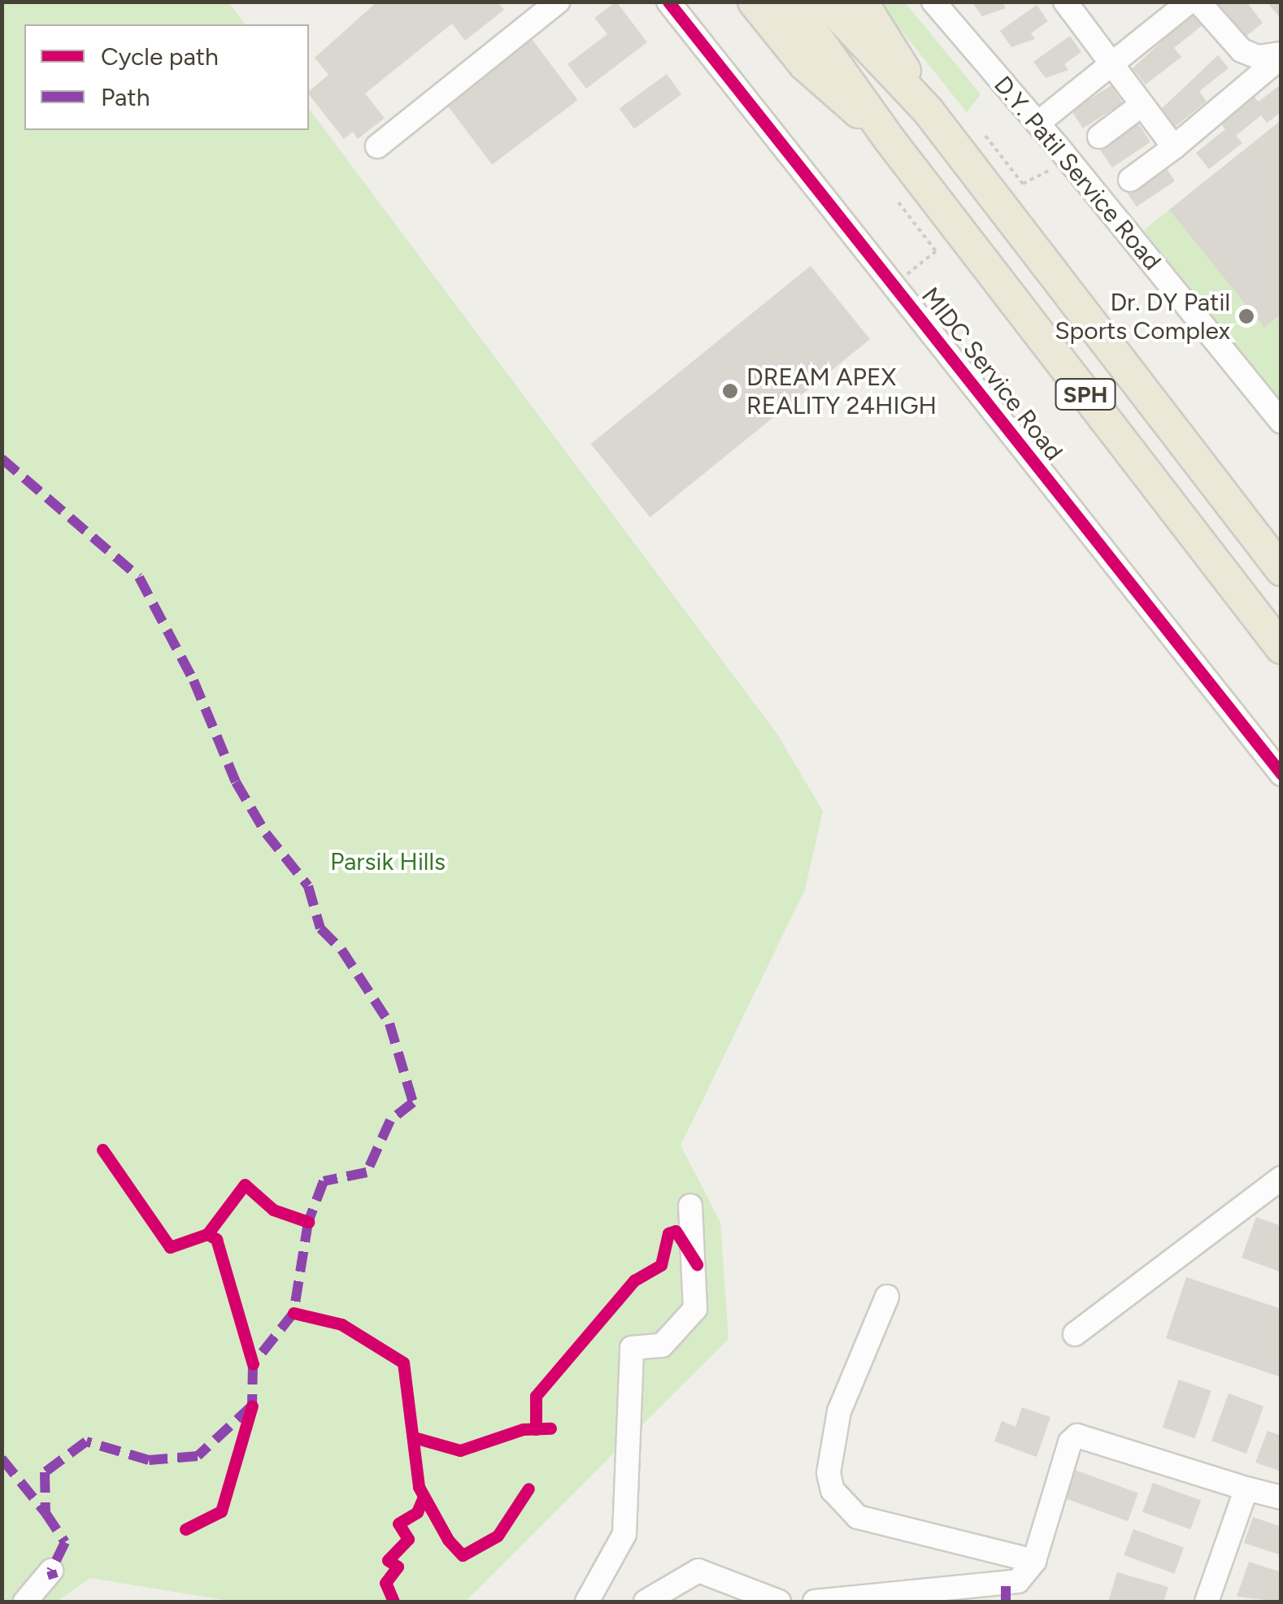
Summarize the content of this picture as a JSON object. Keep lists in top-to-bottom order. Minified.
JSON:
{"streets":{"highway":["SPH"],"street":["D.Y. Patil Service Road","MIDC Service Road"]},"parks":["Parsik Hills"],"places":["Dr. DY Patil Sports Complex","DREAM APEX REALITY 24HIGH"],"legend":["Cycle path","Path"]}
